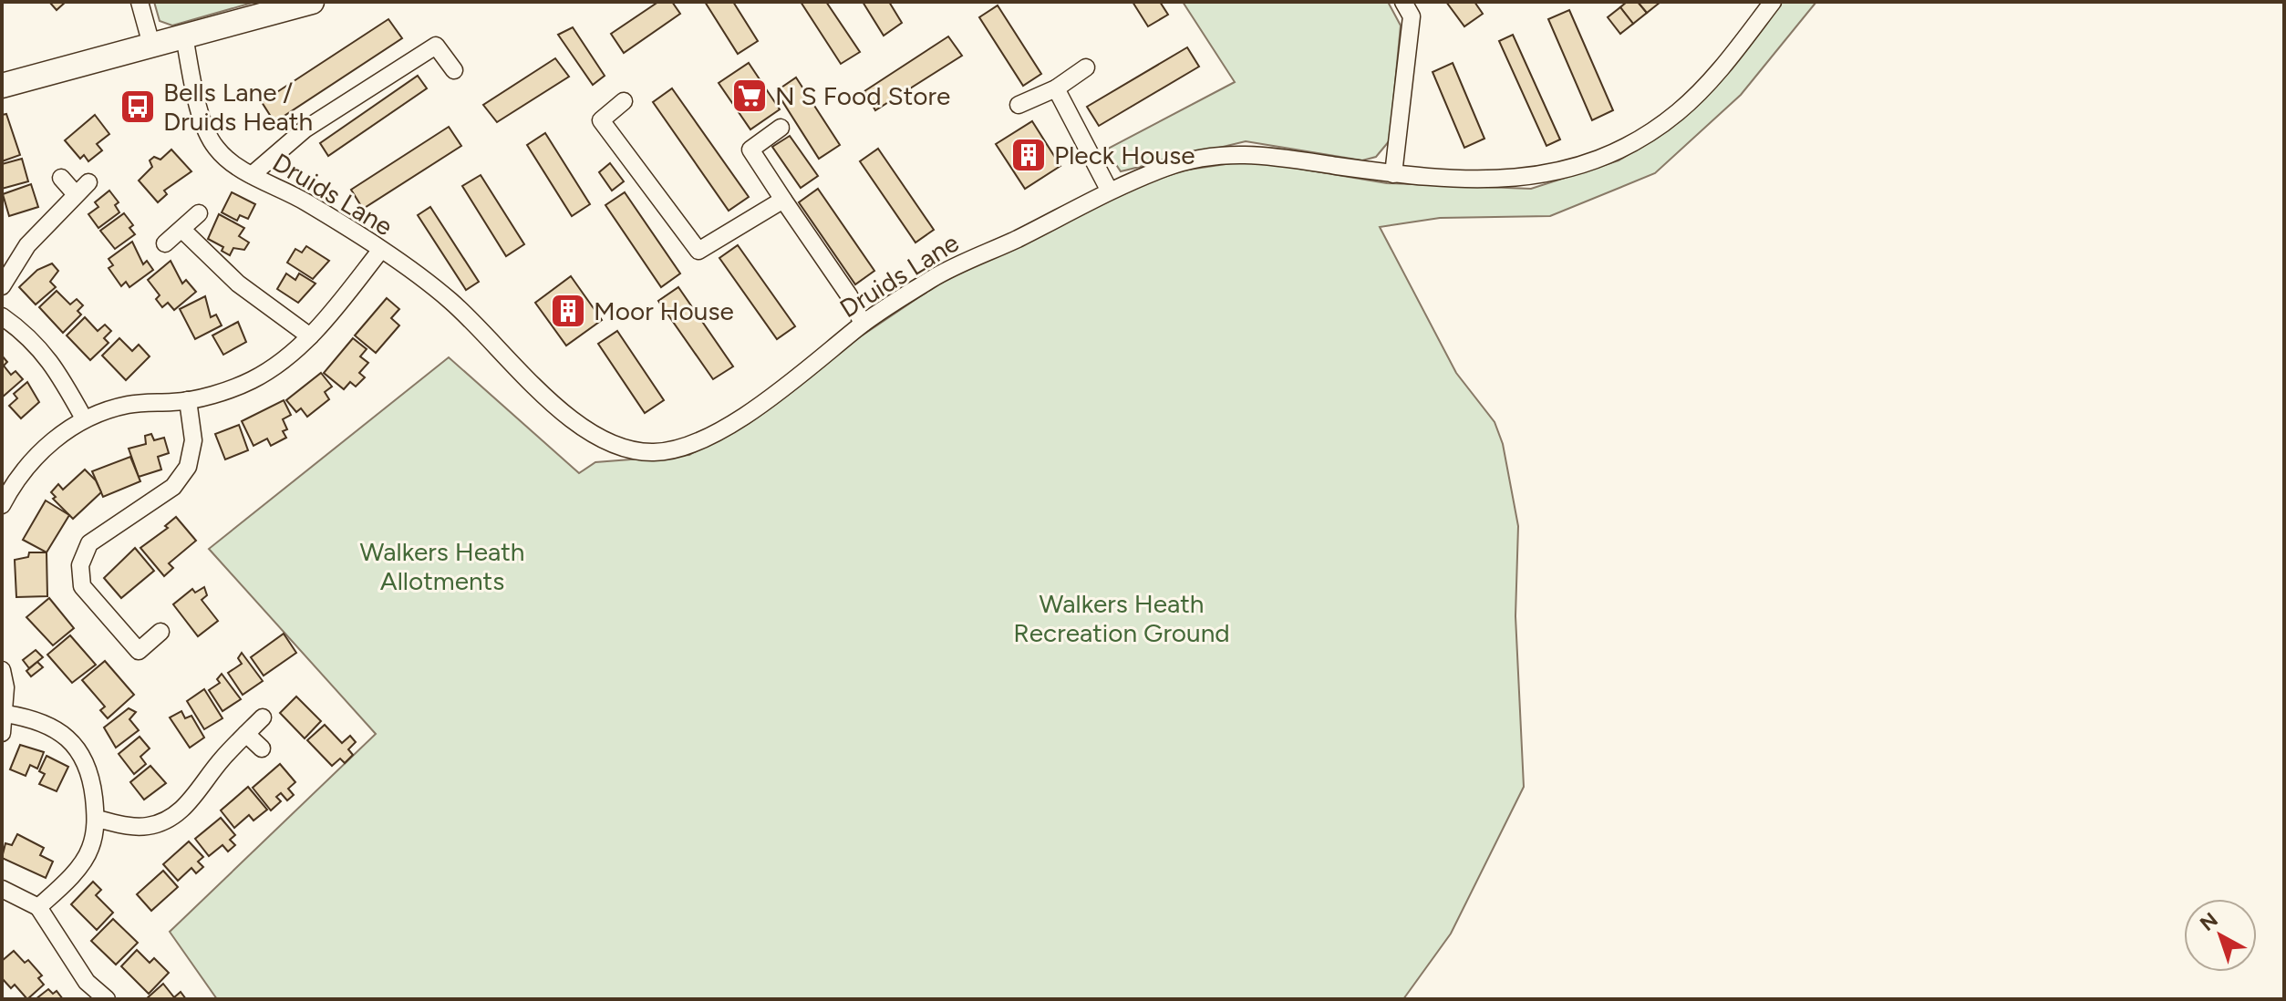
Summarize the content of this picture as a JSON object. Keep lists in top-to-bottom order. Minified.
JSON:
{"streets":{"street":["Druids Lane"]},"parks":["Walkers Heath Allotments","Walkers Heath Recreation Ground"],"places":{"supermarket":["N S Food Store"],"bus stop":["Bells Lane / Druids Heath"],"building":["Pleck House","Moor House"]},"north":"top left"}
